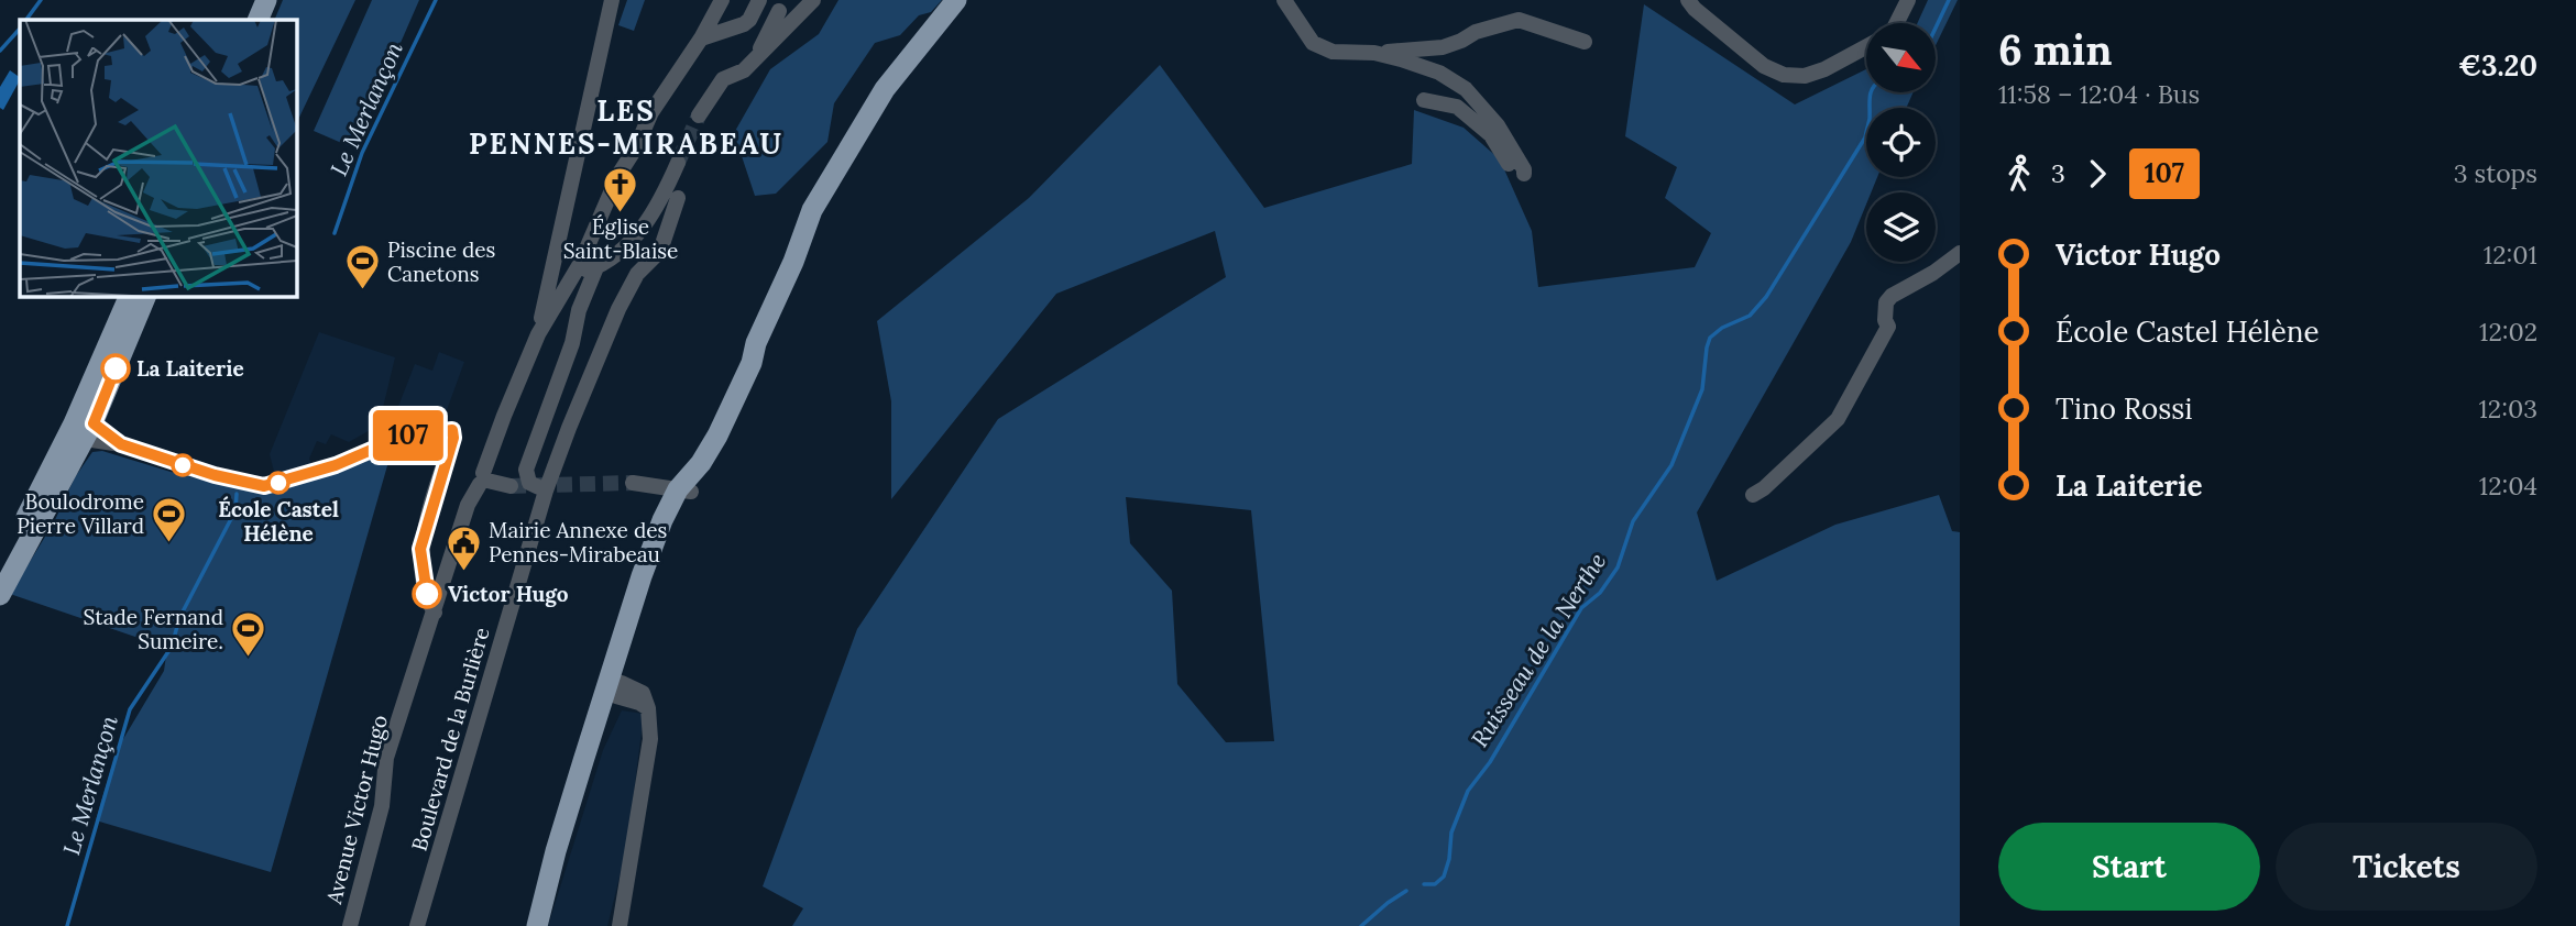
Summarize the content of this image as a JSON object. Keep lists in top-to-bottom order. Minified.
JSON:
{"streets":{"street":["Boulevard de la Burlière","Avenue Victor Hugo"]},"districts":["LES PENNES-MIRABEAU"],"water":["Le Merlançon","Ruisseau de la Nerthe"],"places":{"church":["Église Saint-Blaise"],"sports":["Piscine des Canetons","Boulodrome Pierre Villard","Stade Fernand Sumeire."],"other":["La Laiterie","École Castel Hélène","Victor Hugo"],"public building":["Mairie Annexe des Pennes-Mirabeau"]},"lines":["bus line 107"],"north":"bottom right","page":{"on_map":"107","heading":["6 min","11:58 – 12:04 · Bus","€3.20"],"legs":["3","107","3 stops"],"list":[{"name":"Victor Hugo","value":"12:01"},{"name":"École Castel Hélène","value":"12:02"},{"name":"Tino Rossi","value":"12:03"},{"name":"La Laiterie","value":"12:04"}],"buttons":["Start","Tickets"]}}
